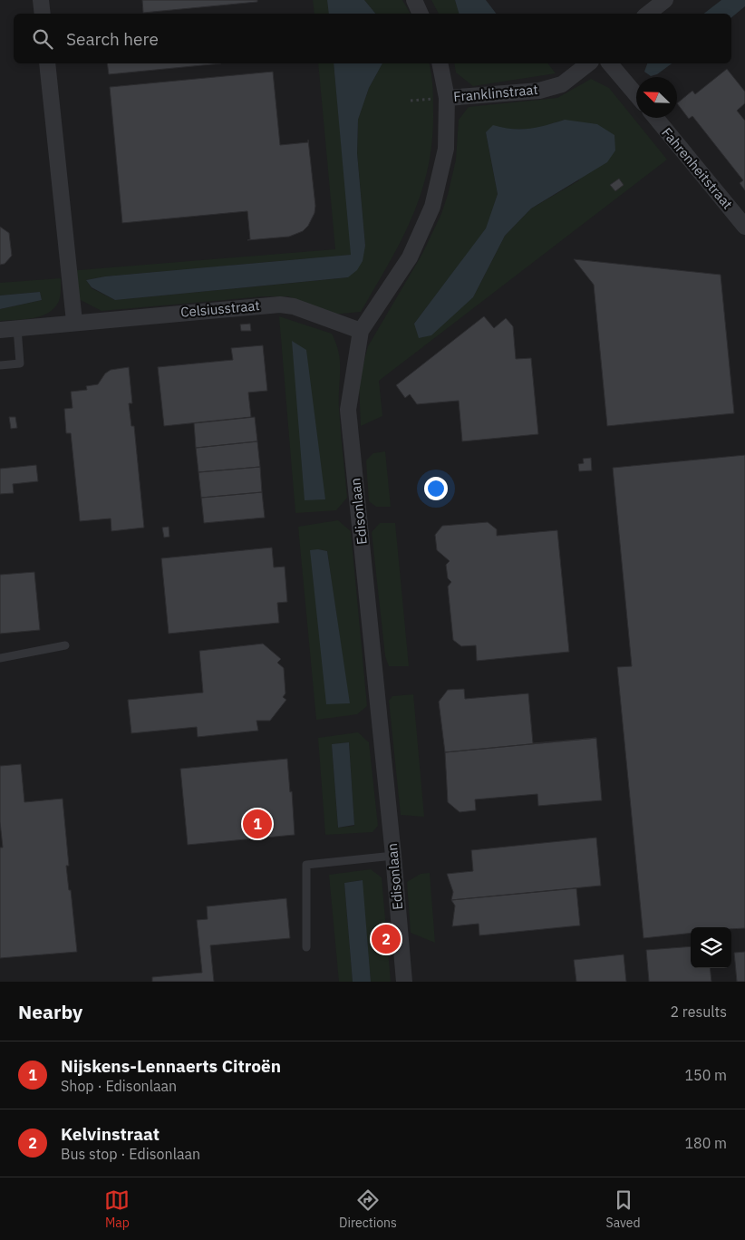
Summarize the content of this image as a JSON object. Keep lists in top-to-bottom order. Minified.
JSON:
{"streets":{"street":["Franklinstraat","Fahrenheitstraat","Celsiusstraat","Edisonlaan"]},"crossings":[["Franklinstraat","Edisonlaan"],["Celsiusstraat","Edisonlaan"]],"north":"top left","page":{"search":"Search here","pins":["1","2"],"heading":["Nearby","2 results"],"list":[{"mark":"1","name":"Nijskens-Lennaerts Citroën","note":"Shop · Edisonlaan","value":"150 m"},{"mark":"2","name":"Kelvinstraat","note":"Bus stop · Edisonlaan","value":"180 m"}],"nav":["Map","Directions","Saved"]}}
